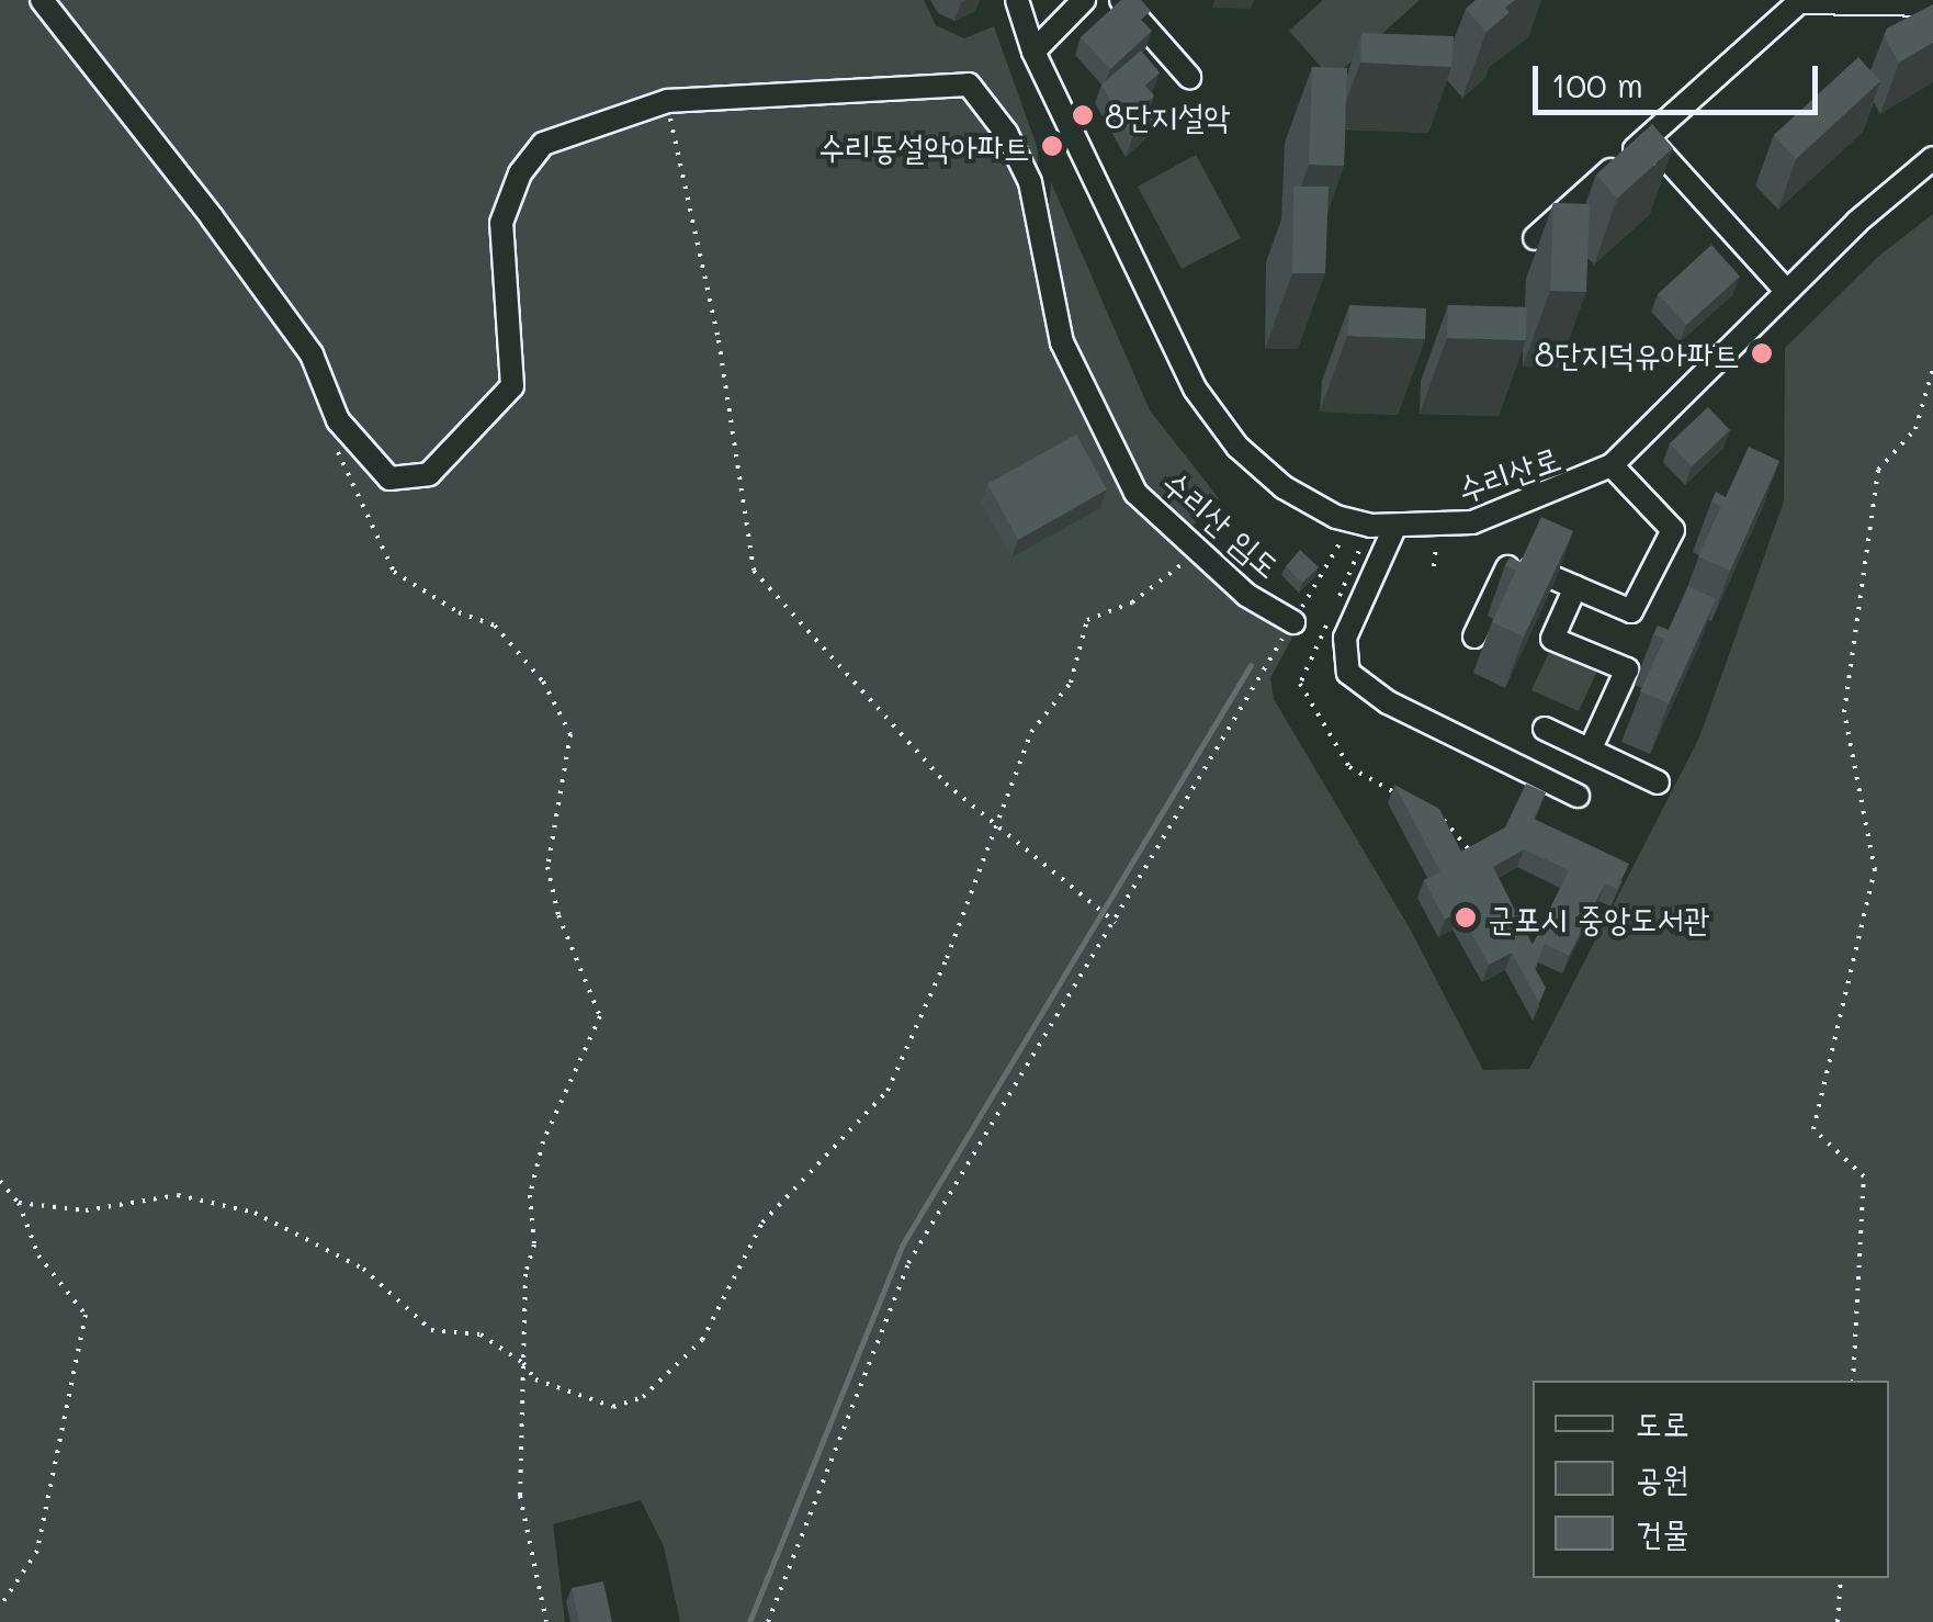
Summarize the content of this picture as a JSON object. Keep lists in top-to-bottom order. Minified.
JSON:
{"streets":{"street":["수리산로","수리산 임도"]},"places":["8단지설악","수리동설악아파트","8단지덕유아파트","군포시 중앙도서관"],"legend":["도로","공원","건물"],"scale_bar":"100 m"}
